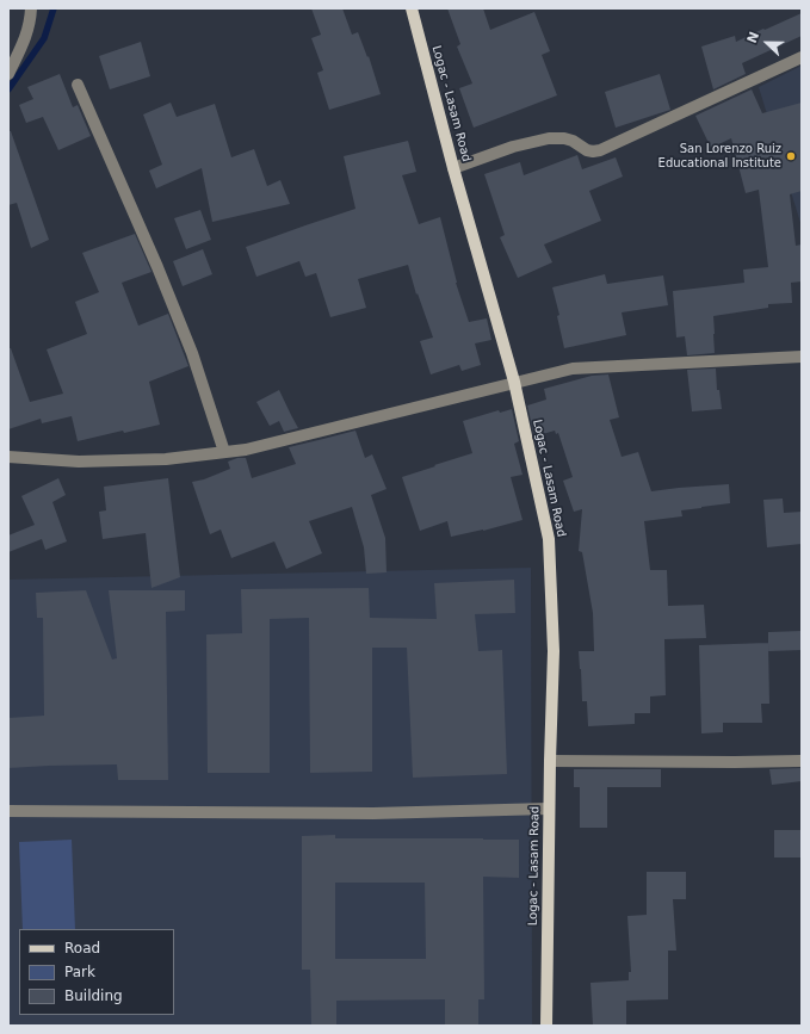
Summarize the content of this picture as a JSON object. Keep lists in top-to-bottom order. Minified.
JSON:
{"streets":{"main road":["Logac - Lasam Road"]},"places":["San Lorenzo Ruiz Educational Institute"],"legend":["Road","Park","Building"],"north":"left"}
